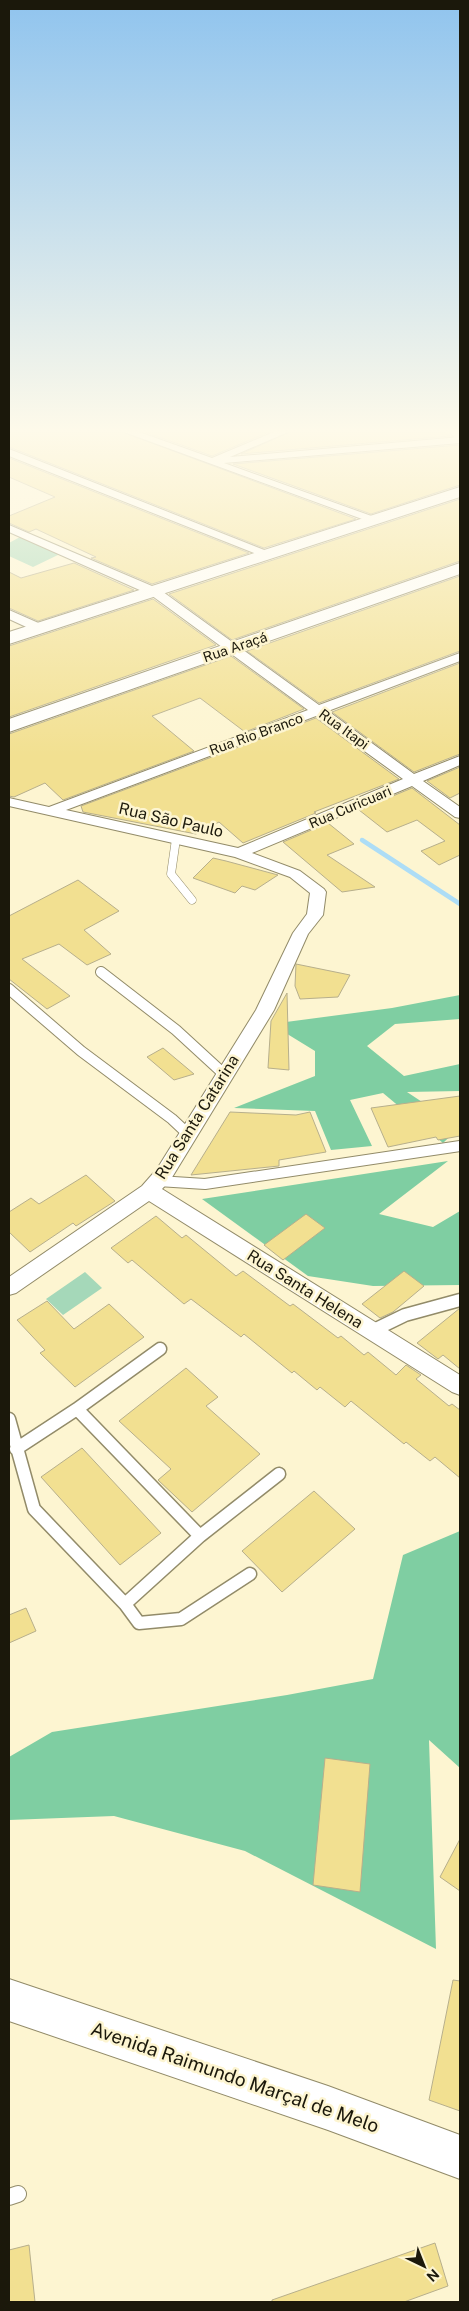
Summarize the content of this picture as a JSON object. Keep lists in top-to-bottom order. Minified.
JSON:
{"streets":{"street":["Rua Araçá","Rua Itapi","Rua Rio Branco","Rua Curicuari","Rua São Paulo","Rua Santa Catarina","Rua Santa Helena","Avenida Raimundo Marçal de Melo"]},"crossings":[["Rua Araçá","Rua Itapi"],["Rua Itapi","Rua Rio Branco"],["Rua Itapi","Rua Curicuari"],["Rua Rio Branco","Rua São Paulo"],["Rua Curicuari","Rua São Paulo"],["Rua São Paulo","Rua Santa Catarina"],["Rua Santa Catarina","Rua Santa Helena"]],"north":"bottom right"}
